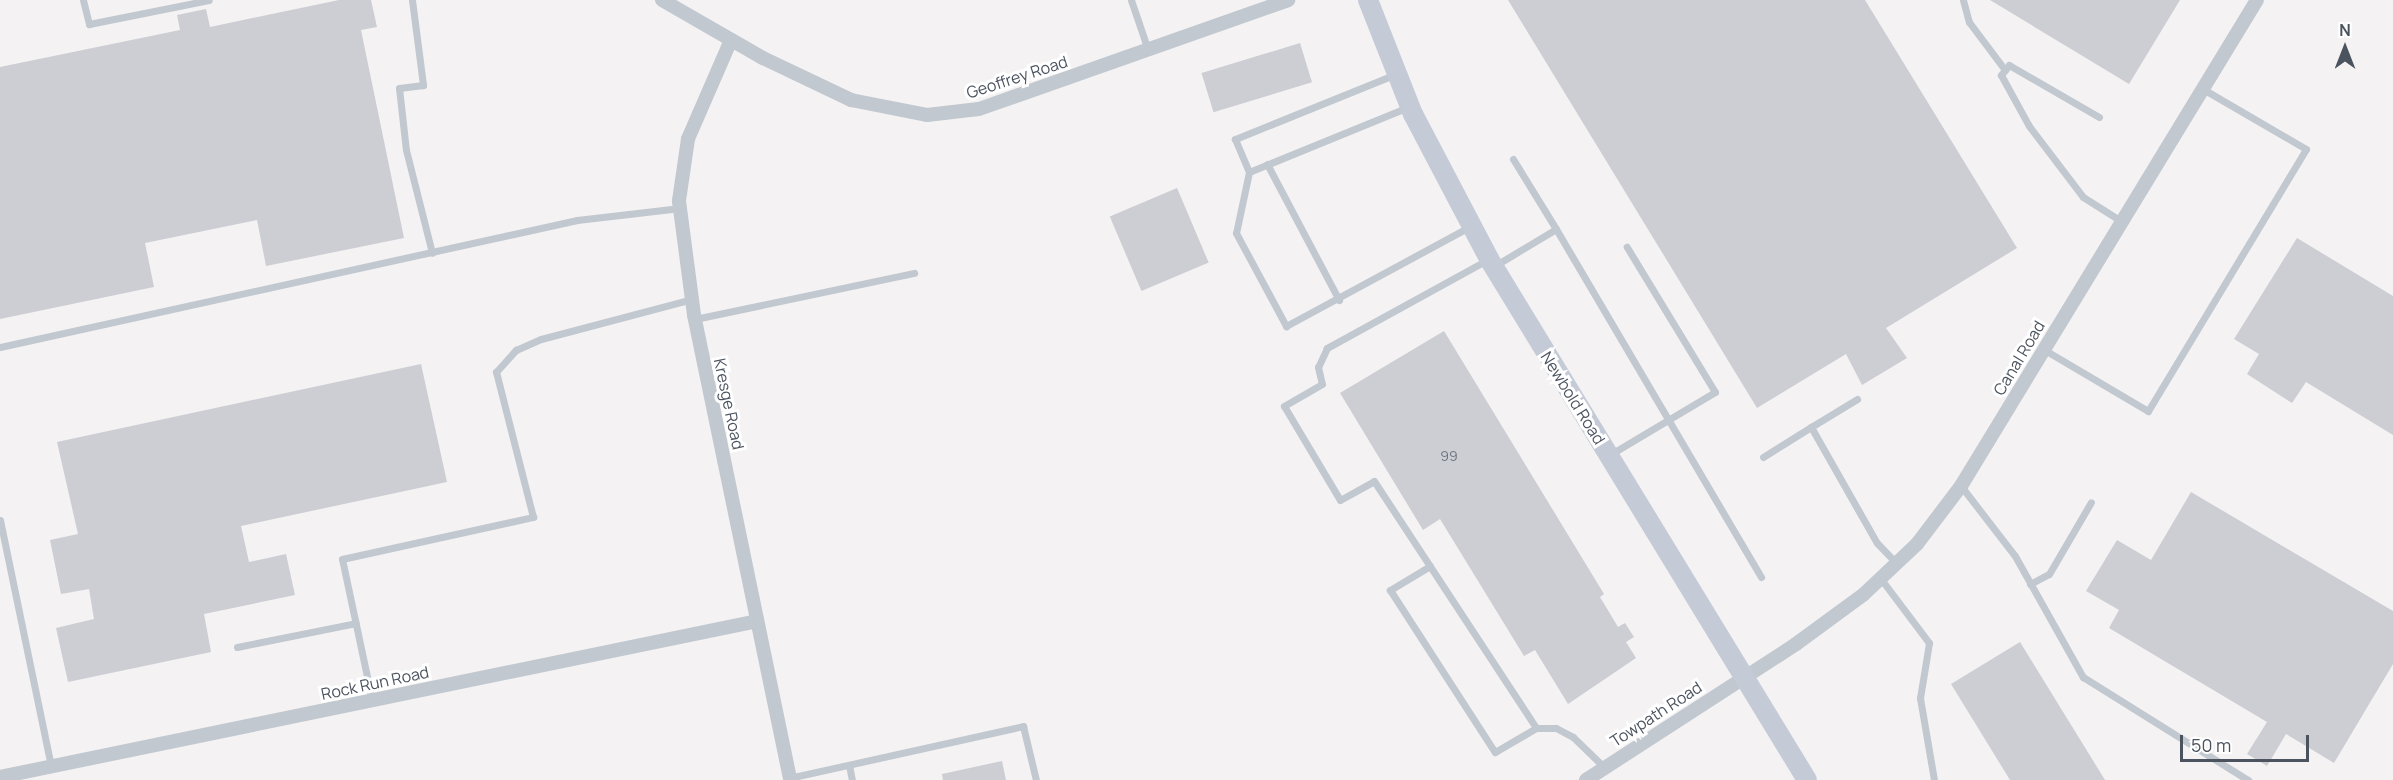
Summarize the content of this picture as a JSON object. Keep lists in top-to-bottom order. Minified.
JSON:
{"streets":{"main road":["Newbold Road"],"street":["Geoffrey Road","Canal Road","Kresge Road","Rock Run Road","Towpath Road"]},"crossings":[["Geoffrey Road","Kresge Road"],["Canal Road","Newbold Road"],["Canal Road","Towpath Road"],["Newbold Road","Towpath Road"],["Kresge Road","Rock Run Road"]],"house_numbers":["99"],"scale_bar":"50 m","north":"top"}
